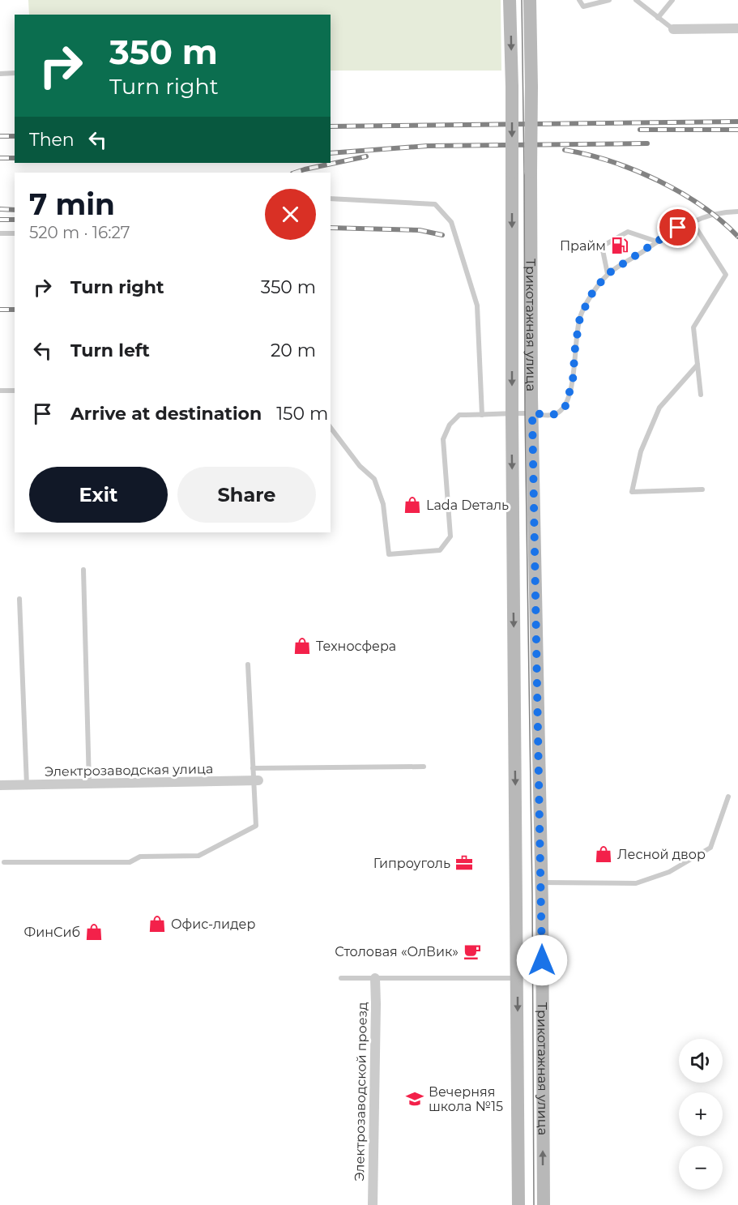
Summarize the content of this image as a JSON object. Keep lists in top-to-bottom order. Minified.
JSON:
{"streets":{"main road":["Трикотажная улица"],"street":["Электрозаводская улица","Электрозаводской проезд"]},"places":{"fuel station":["Прайм"],"shop":["Lada Dеталь","Техносфера","Лесной двор","Офис-лидер","ФинСиб"],"office":["Гипроуголь"],"cafe":["Столовая «ОлВик»"],"school or university":["Вечерняя школа №15"]},"page":{"turn":["350 m","Turn right"],"then":"Then","heading":["7 min","520 m · 16:27"],"list":[{"name":"Turn right","value":"350 m"},{"name":"Turn left","value":"20 m"},{"name":"Arrive at destination","value":"150 m"}],"buttons":["Exit","Share"],"map_buttons":["+","−"]}}
